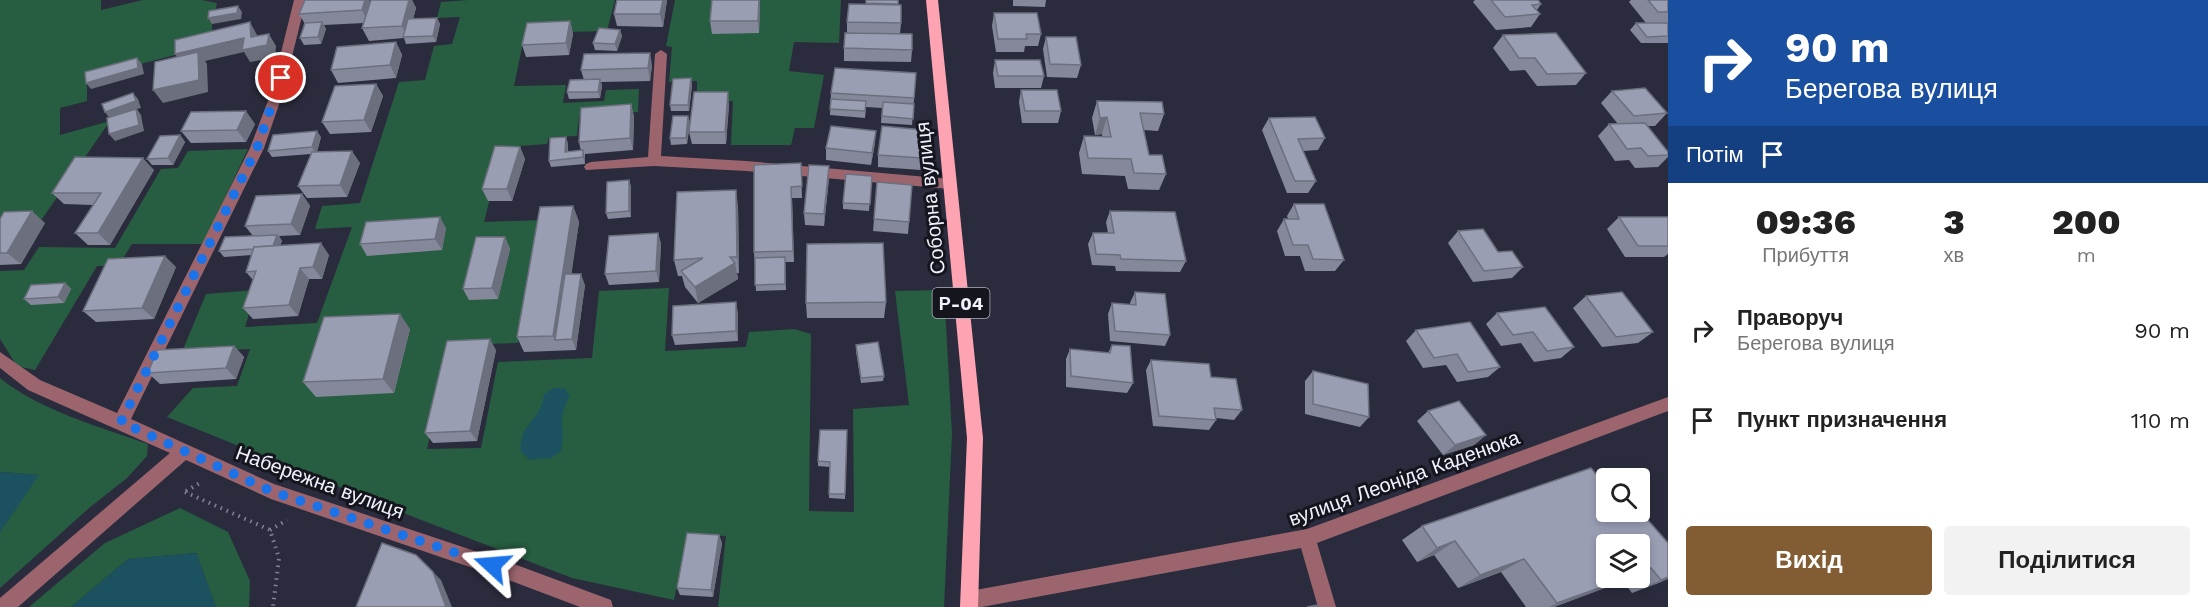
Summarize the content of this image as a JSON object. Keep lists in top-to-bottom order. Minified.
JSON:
{"streets":{"main road":["Соборна вулиця","Р-04"],"street":["вулиця Леоніда Каденюка","Набережна вулиця"]},"crossings":[["Соборна вулиця","вулиця Леоніда Каденюка"]],"page":{"turn":["90 m","Берегова вулиця"],"then":"Потім","eta":["09:36","Прибуття","3","хв","200","m"],"list":[{"name":"Праворуч","note":"Берегова вулиця","value":"90 m"},{"name":"Пункт призначення","value":"110 m"}],"buttons":["Вихід","Поділитися"]}}
